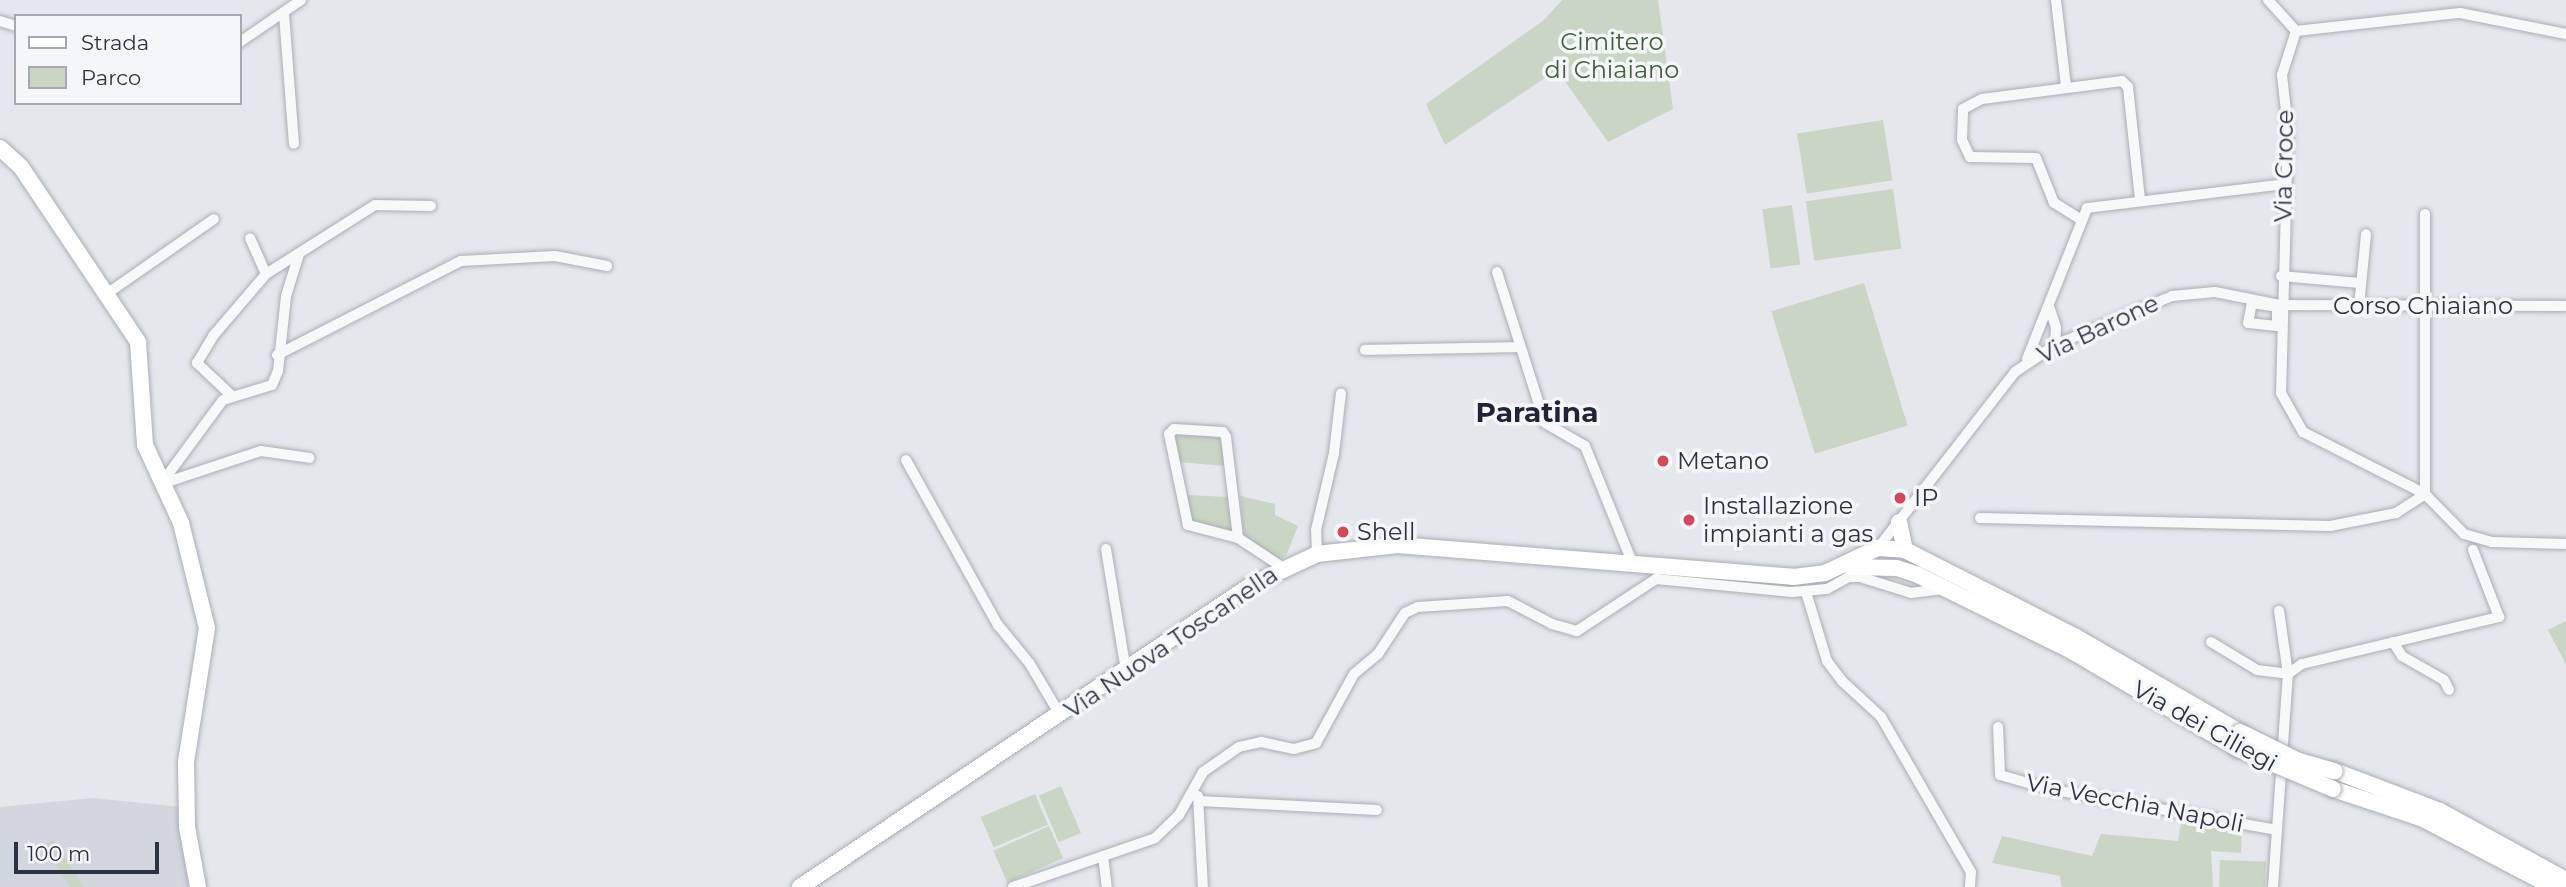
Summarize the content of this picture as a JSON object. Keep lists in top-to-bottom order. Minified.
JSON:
{"streets":{"main road":["Via Nuova Toscanella","Via dei Ciliegi"],"street":["Via Croce","Corso Chiaiano","Via Barone","Via Vecchia Napoli"]},"crossings":[["Via Croce","Corso Chiaiano"],["Via Croce","Via Barone"],["Corso Chiaiano","Via Barone"],["Via Barone","Via Nuova Toscanella"],["Via Barone","Via dei Ciliegi"],["Via Nuova Toscanella","Via dei Ciliegi"]],"districts":["Paratina"],"parks":["Cimitero di Chiaiano"],"places":["Metano","IP","Installazione impianti a gas","Shell"],"legend":["Strada","Parco"],"scale_bar":"100 m"}
